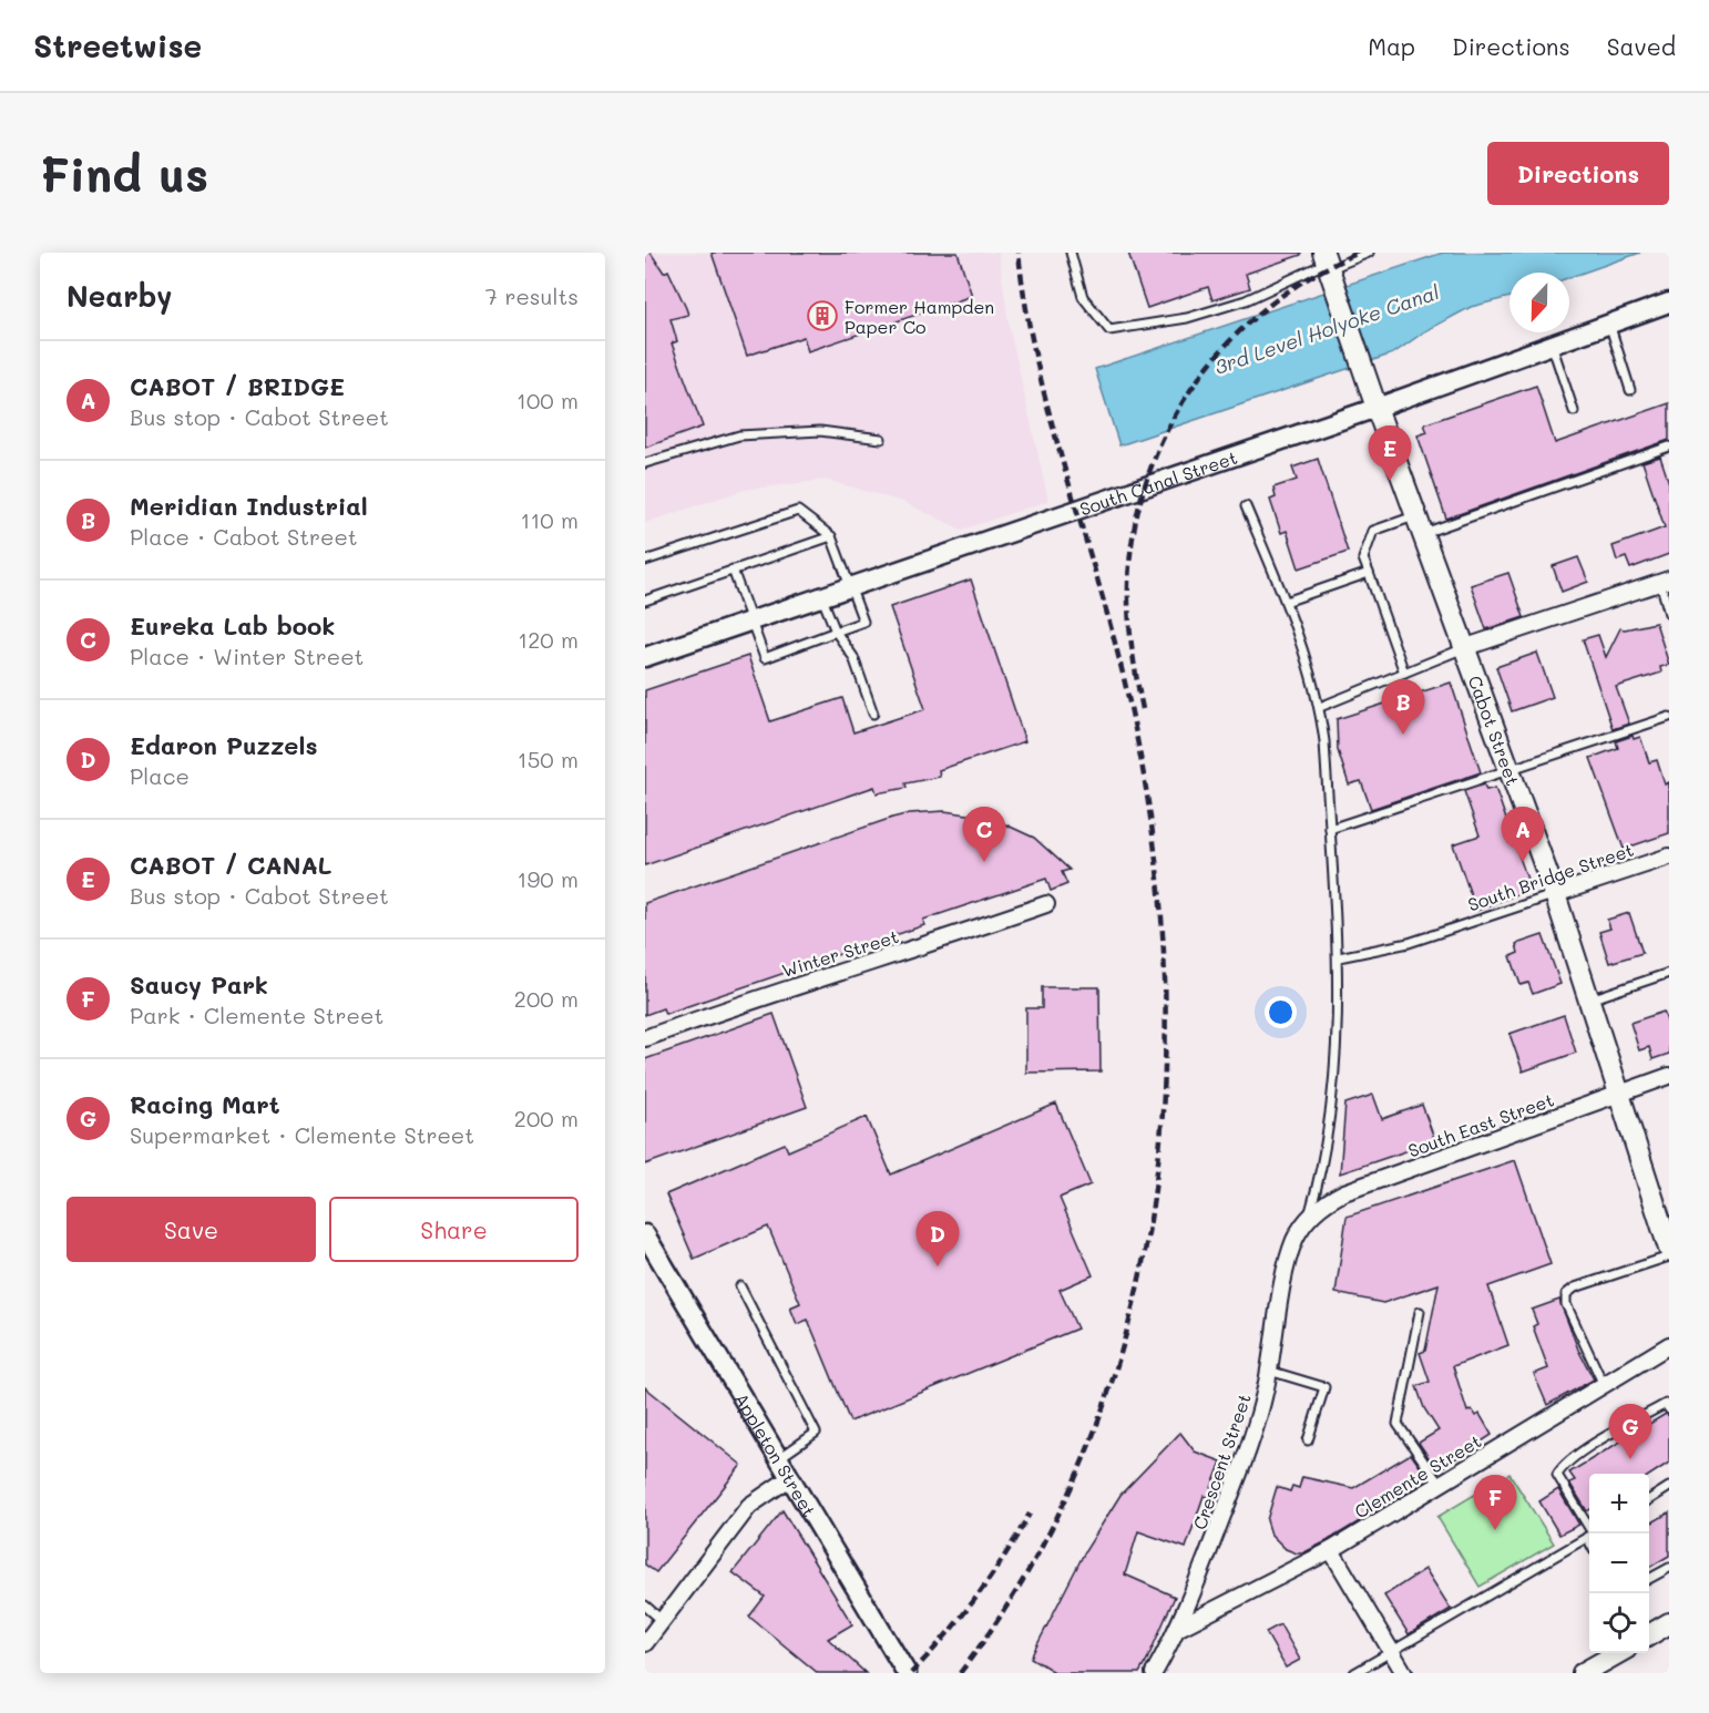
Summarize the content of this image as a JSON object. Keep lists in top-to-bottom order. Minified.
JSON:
{"streets":{"main road":["Cabot Street"],"street":["South Canal Street","South Bridge Street","Winter Street","South East Street","Appleton Street","Crescent Street","Clemente Street"]},"crossings":[["South Canal Street","Cabot Street"],["Cabot Street","South Bridge Street"],["Cabot Street","South East Street"],["South East Street","Crescent Street"],["Crescent Street","Clemente Street"]],"water":["3rd Level Holyoke Canal"],"places":{"building":["Former Hampden Paper Co"]},"north":"bottom","page":{"header":"Streetwise","nav":["Map","Directions","Saved"],"buttons":["Directions",["Save","Share"]],"title":"Find us","heading":["Nearby","7 results"],"list":[{"mark":"A","name":"CABOT / BRIDGE","note":"Bus stop · Cabot Street","value":"100 m"},{"mark":"B","name":"Meridian Industrial","note":"Place · Cabot Street","value":"110 m"},{"mark":"C","name":"Eureka Lab book","note":"Place · Winter Street","value":"120 m"},{"mark":"D","name":"Edaron Puzzels","note":"Place","value":"150 m"},{"mark":"E","name":"CABOT / CANAL","note":"Bus stop · Cabot Street","value":"190 m"},{"mark":"F","name":"Saucy Park","note":"Park · Clemente Street","value":"200 m"},{"mark":"G","name":"Racing Mart","note":"Supermarket · Clemente Street","value":"200 m"}],"pins":["E","B","A","C","D","G","F"],"map_buttons":["+","−"]}}
